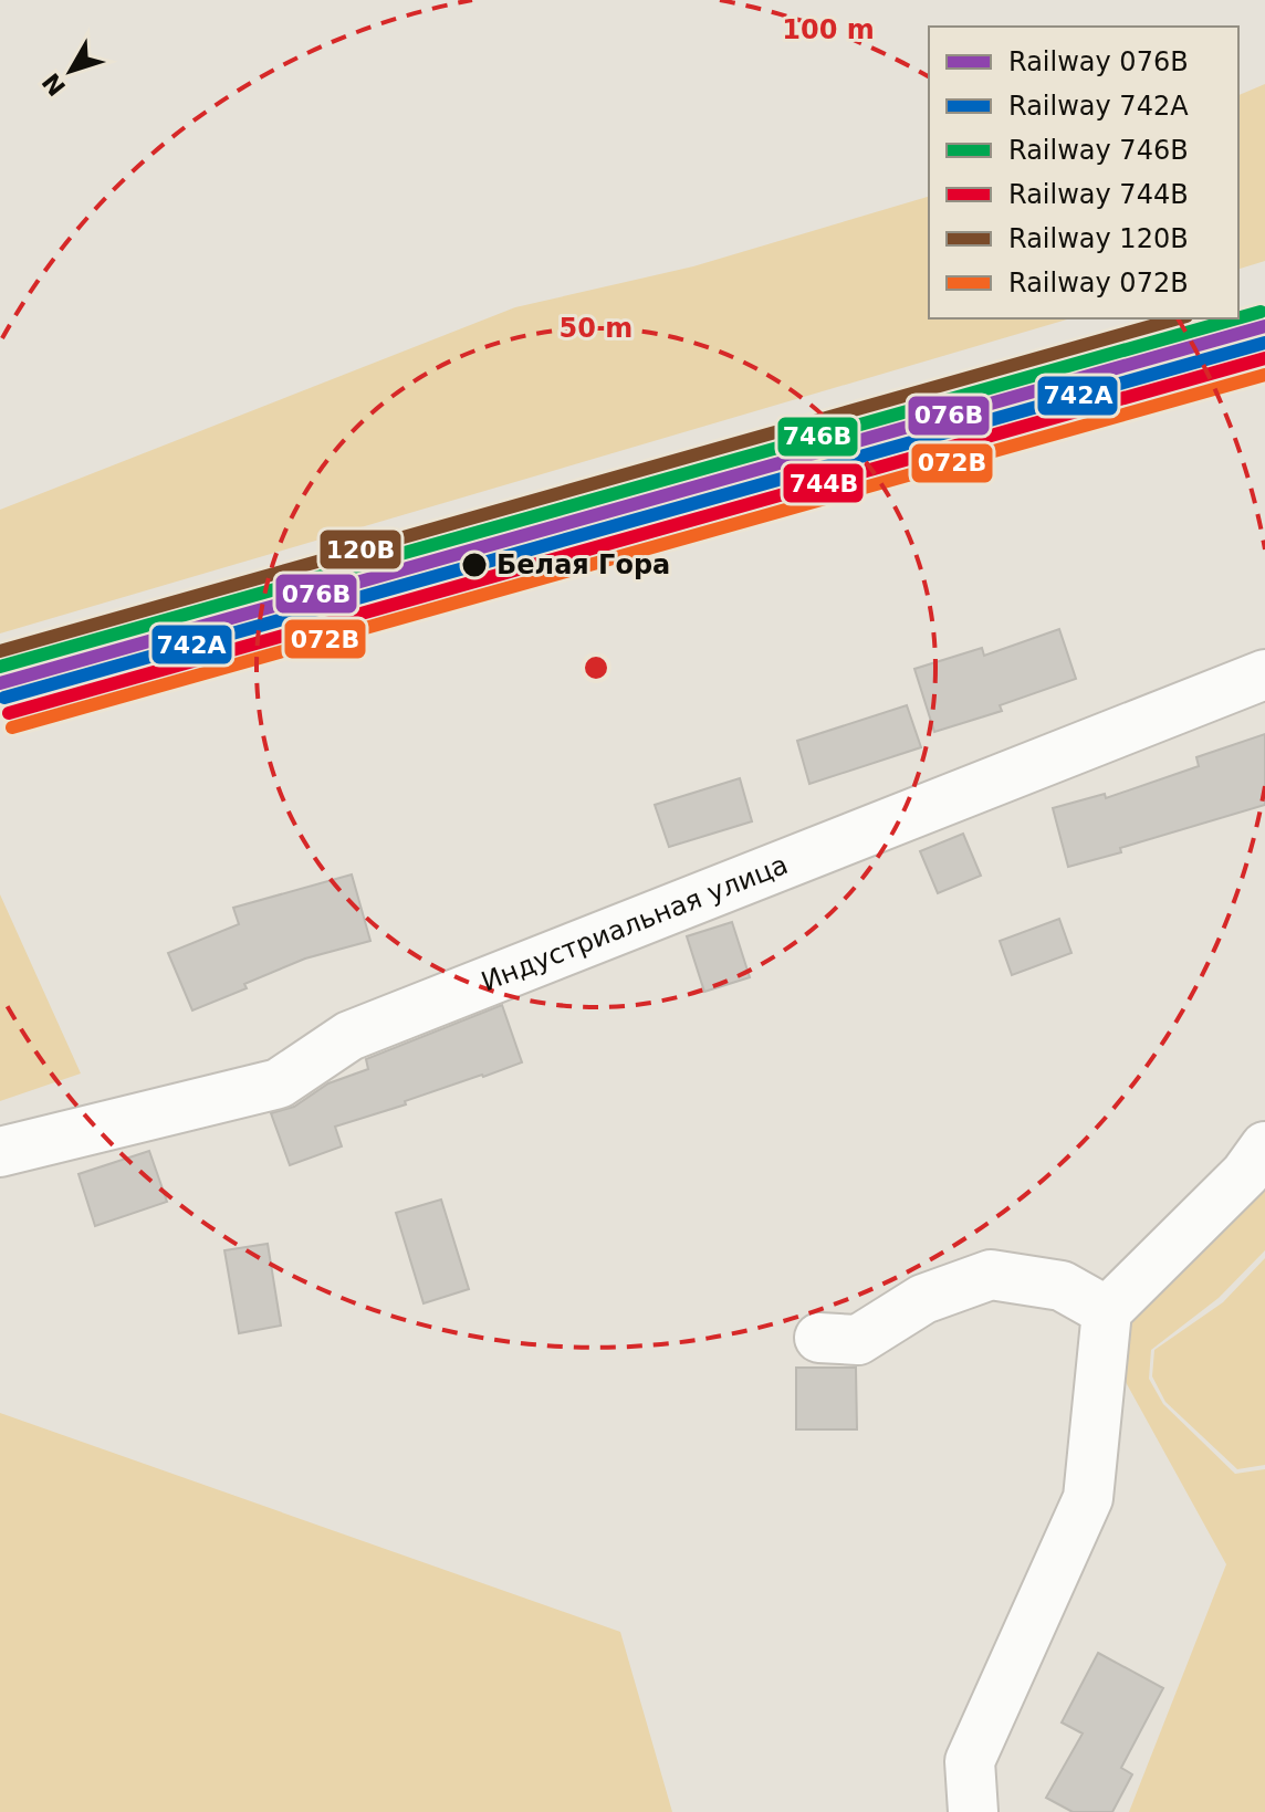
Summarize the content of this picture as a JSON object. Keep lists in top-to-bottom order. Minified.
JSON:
{"streets":{"street":["Индустриальная улица"]},"places":["Белая Гора"],"lines":["rail line 746В","rail line 120В","rail line 076В","rail line 742А","rail line 744В","rail line 072В"],"legend":["Railway 076В","Railway 742А","Railway 746В","Railway 744В","Railway 120В","Railway 072В"],"north":"bottom left","rings":["100 m","50 m"]}
